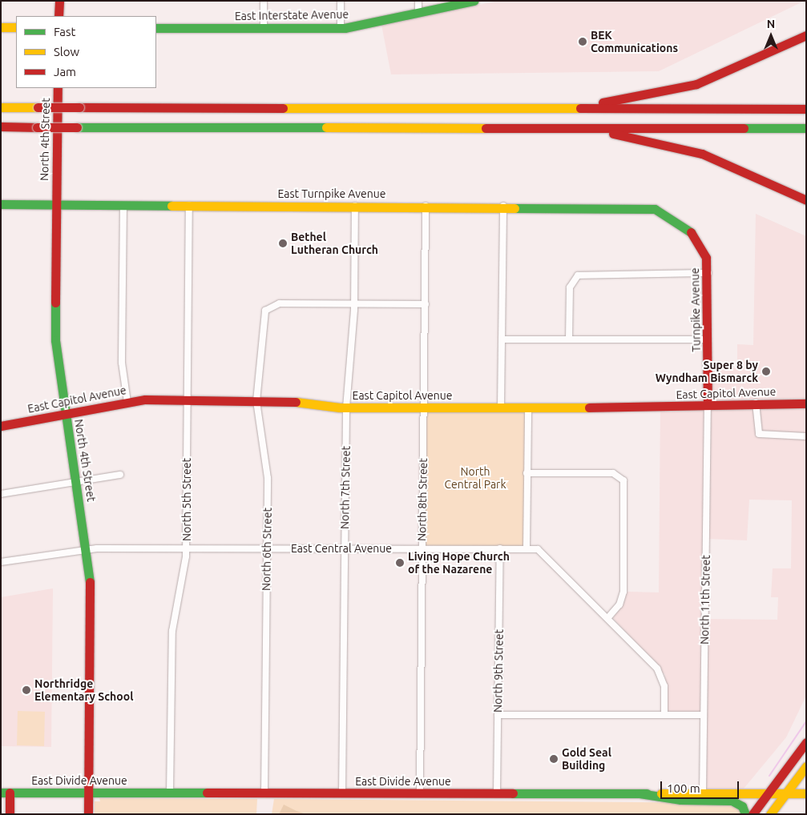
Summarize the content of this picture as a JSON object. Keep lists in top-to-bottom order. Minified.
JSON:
{"streets":{"main road":["East Interstate Avenue","North 4th Street","East Turnpike Avenue","Turnpike Avenue","East Capitol Avenue","East Divide Avenue"],"street":["North 7th Street","North 5th Street","North 8th Street","East Central Avenue","North 6th Street","North 11th Street","North 9th Street"]},"crossings":[["North 4th Street","East Turnpike Avenue"],["North 4th Street","East Capitol Avenue"],["North 4th Street","East Central Avenue"],["North 4th Street","East Divide Avenue"],["East Turnpike Avenue","Turnpike Avenue"],["East Turnpike Avenue","North 7th Street"],["East Turnpike Avenue","North 5th Street"],["East Turnpike Avenue","North 8th Street"],["Turnpike Avenue","East Capitol Avenue"],["Turnpike Avenue","North 11th Street"],["East Capitol Avenue","North 7th Street"],["East Capitol Avenue","North 5th Street"],["East Capitol Avenue","North 8th Street"],["East Capitol Avenue","North 6th Street"],["East Capitol Avenue","North 11th Street"],["North 7th Street","East Central Avenue"],["North 7th Street","North 6th Street"],["North 7th Street","East Divide Avenue"],["North 5th Street","East Central Avenue"],["North 5th Street","East Divide Avenue"],["North 8th Street","East Central Avenue"],["North 8th Street","East Divide Avenue"],["East Central Avenue","North 6th Street"],["East Central Avenue","North 9th Street"],["North 6th Street","East Divide Avenue"],["North 11th Street","East Divide Avenue"],["North 9th Street","East Divide Avenue"]],"parks":["North Central Park"],"places":["BEK Communications","Bethel Lutheran Church","Super 8 by Wyndham Bismarck","Living Hope Church of the Nazarene","Northridge Elementary School","Gold Seal Building"],"legend":["Fast","Slow","Jam"],"scale_bar":"100 m","north":"top"}
